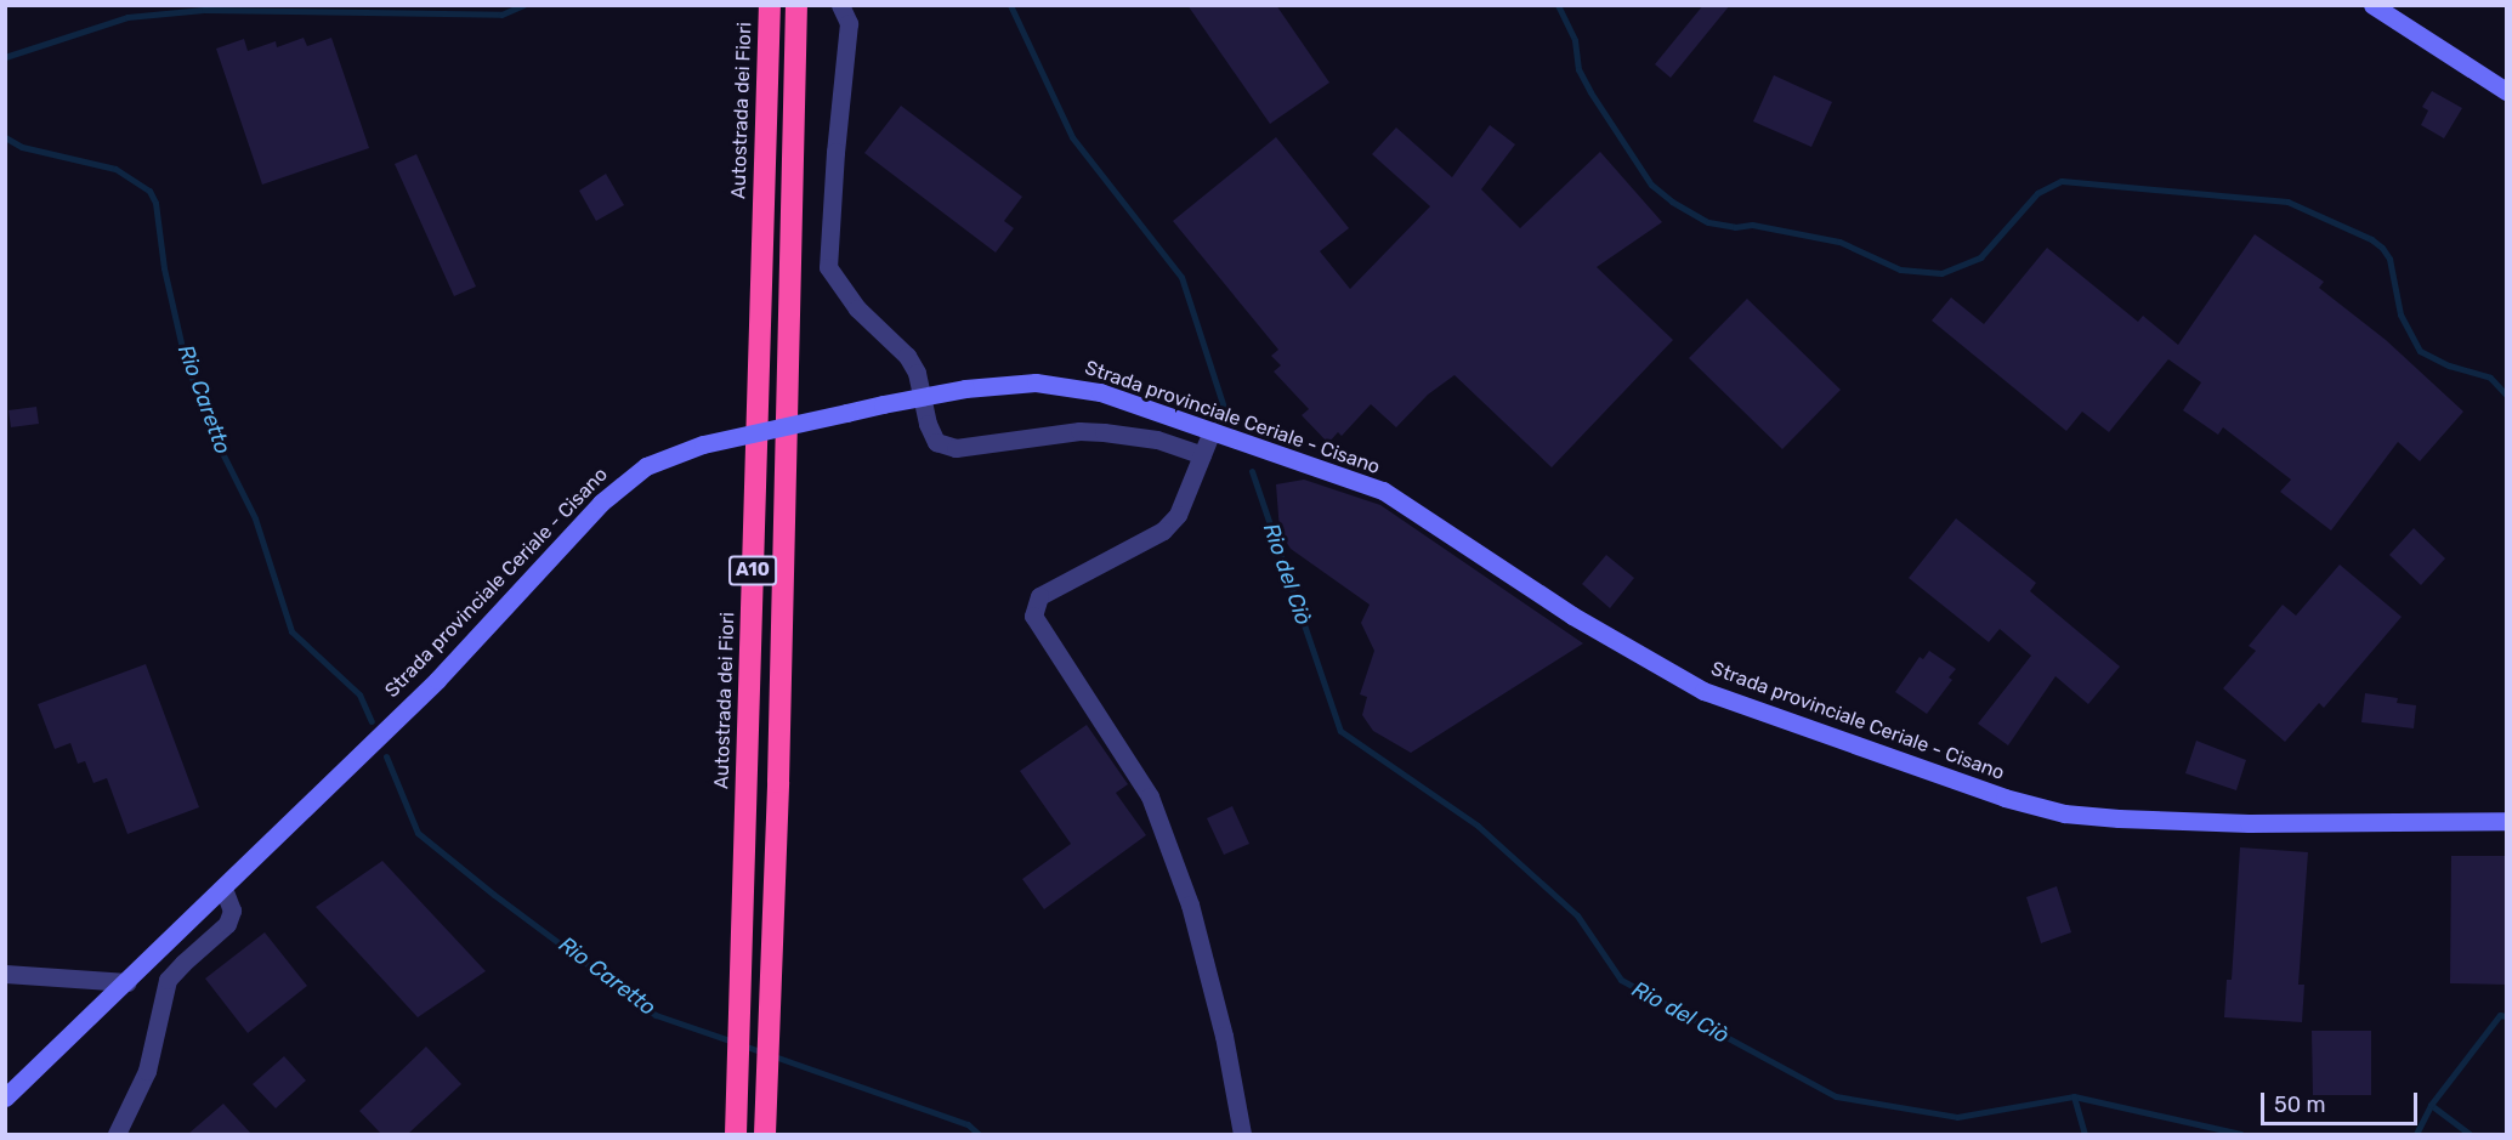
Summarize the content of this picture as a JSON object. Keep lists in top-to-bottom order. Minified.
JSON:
{"streets":{"highway":["Autostrada dei Fiori","A10"],"main road":["Strada provinciale Ceriale - Cisano"]},"water":["Rio Caretto","Rio del Ciò"],"scale_bar":"50 m"}
